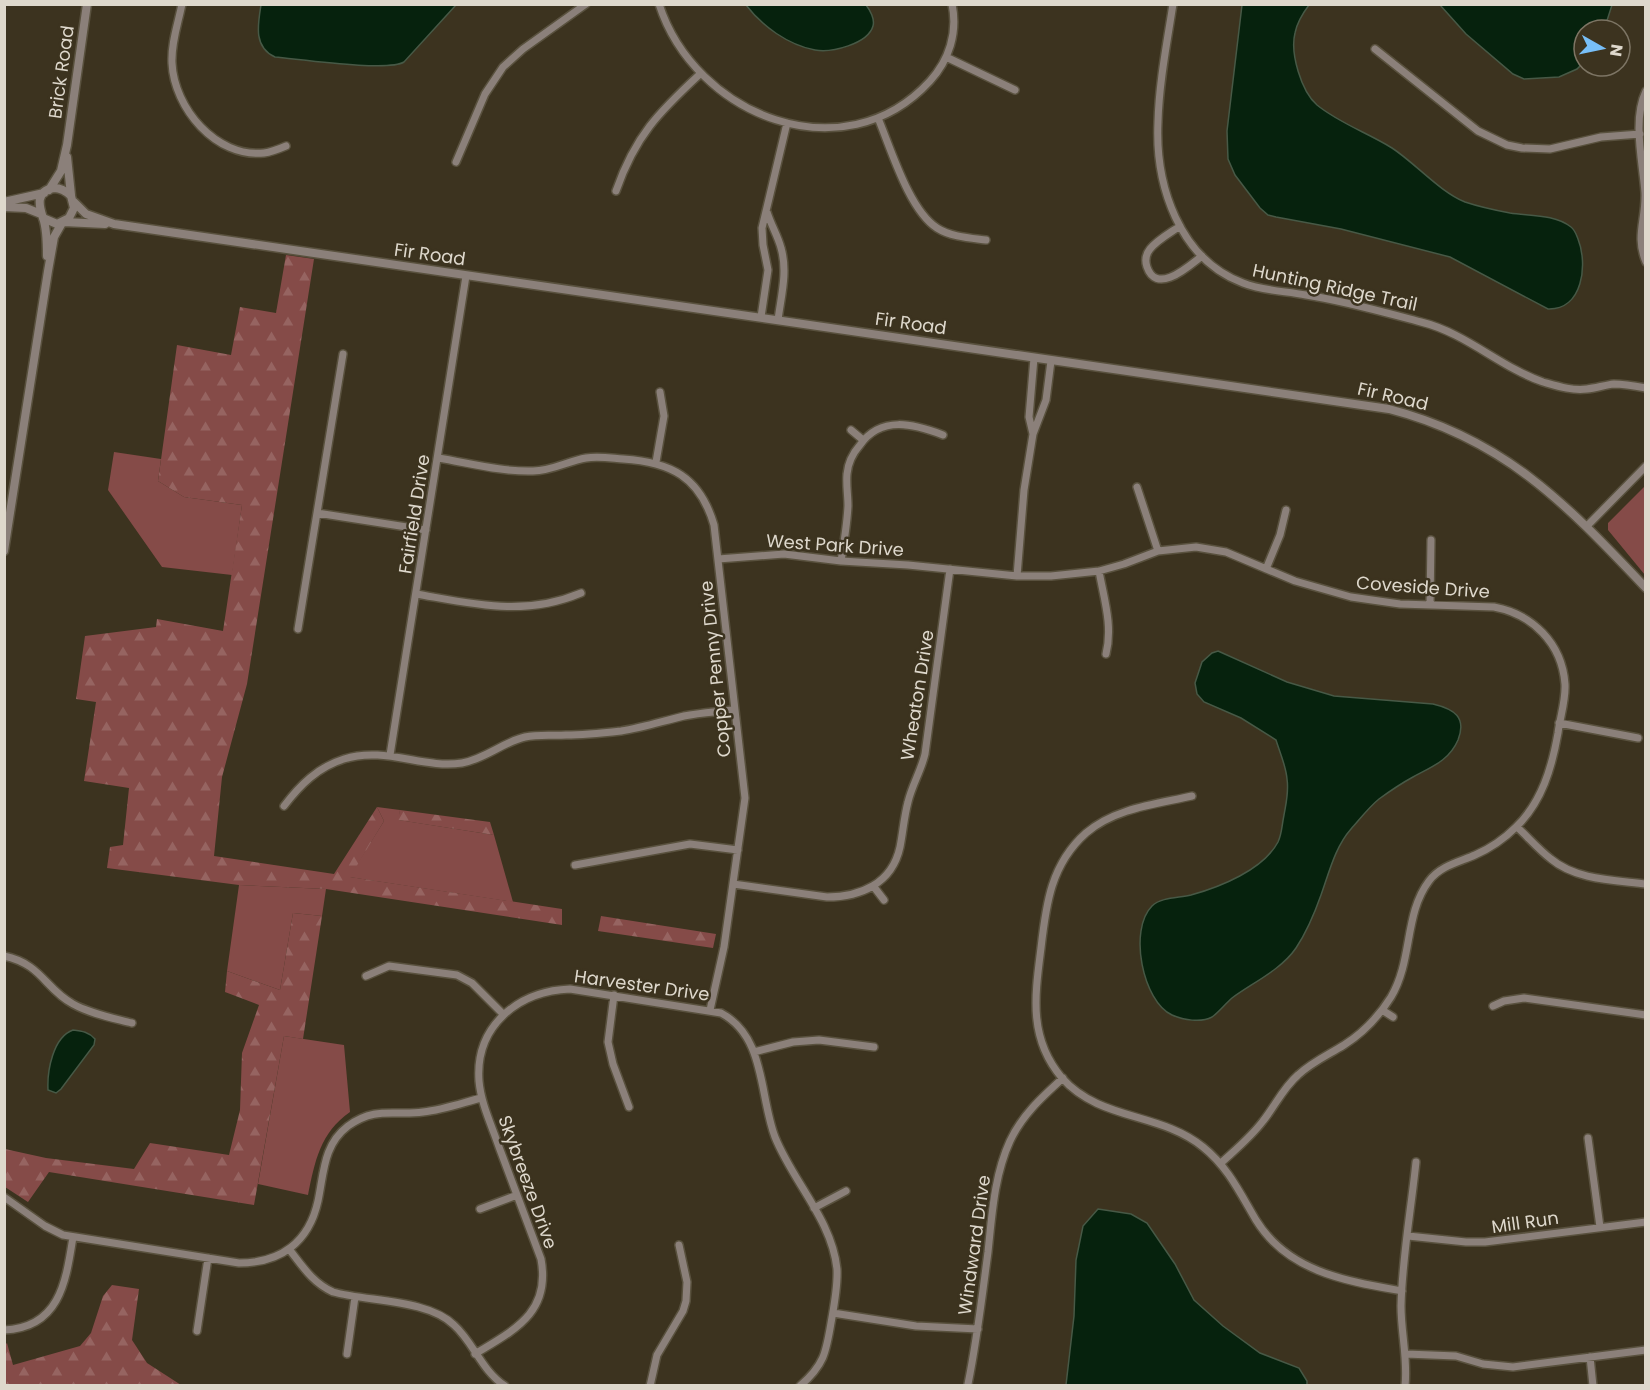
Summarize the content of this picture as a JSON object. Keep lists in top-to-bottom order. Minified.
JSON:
{"streets":{"street":["Brick Road","Fir Road","Hunting Ridge Trail","Fairfield Drive","West Park Drive","Coveside Drive","Copper Penny Drive","Wheaton Drive","Harvester Drive","Skybreeze Drive","Mill Run","Windward Drive"]},"crossings":[["Brick Road","Fir Road"],["Fir Road","Fairfield Drive"],["West Park Drive","Coveside Drive"],["West Park Drive","Copper Penny Drive"],["West Park Drive","Wheaton Drive"],["Coveside Drive","Wheaton Drive"],["Copper Penny Drive","Harvester Drive"],["Harvester Drive","Skybreeze Drive"]],"north":"right"}
